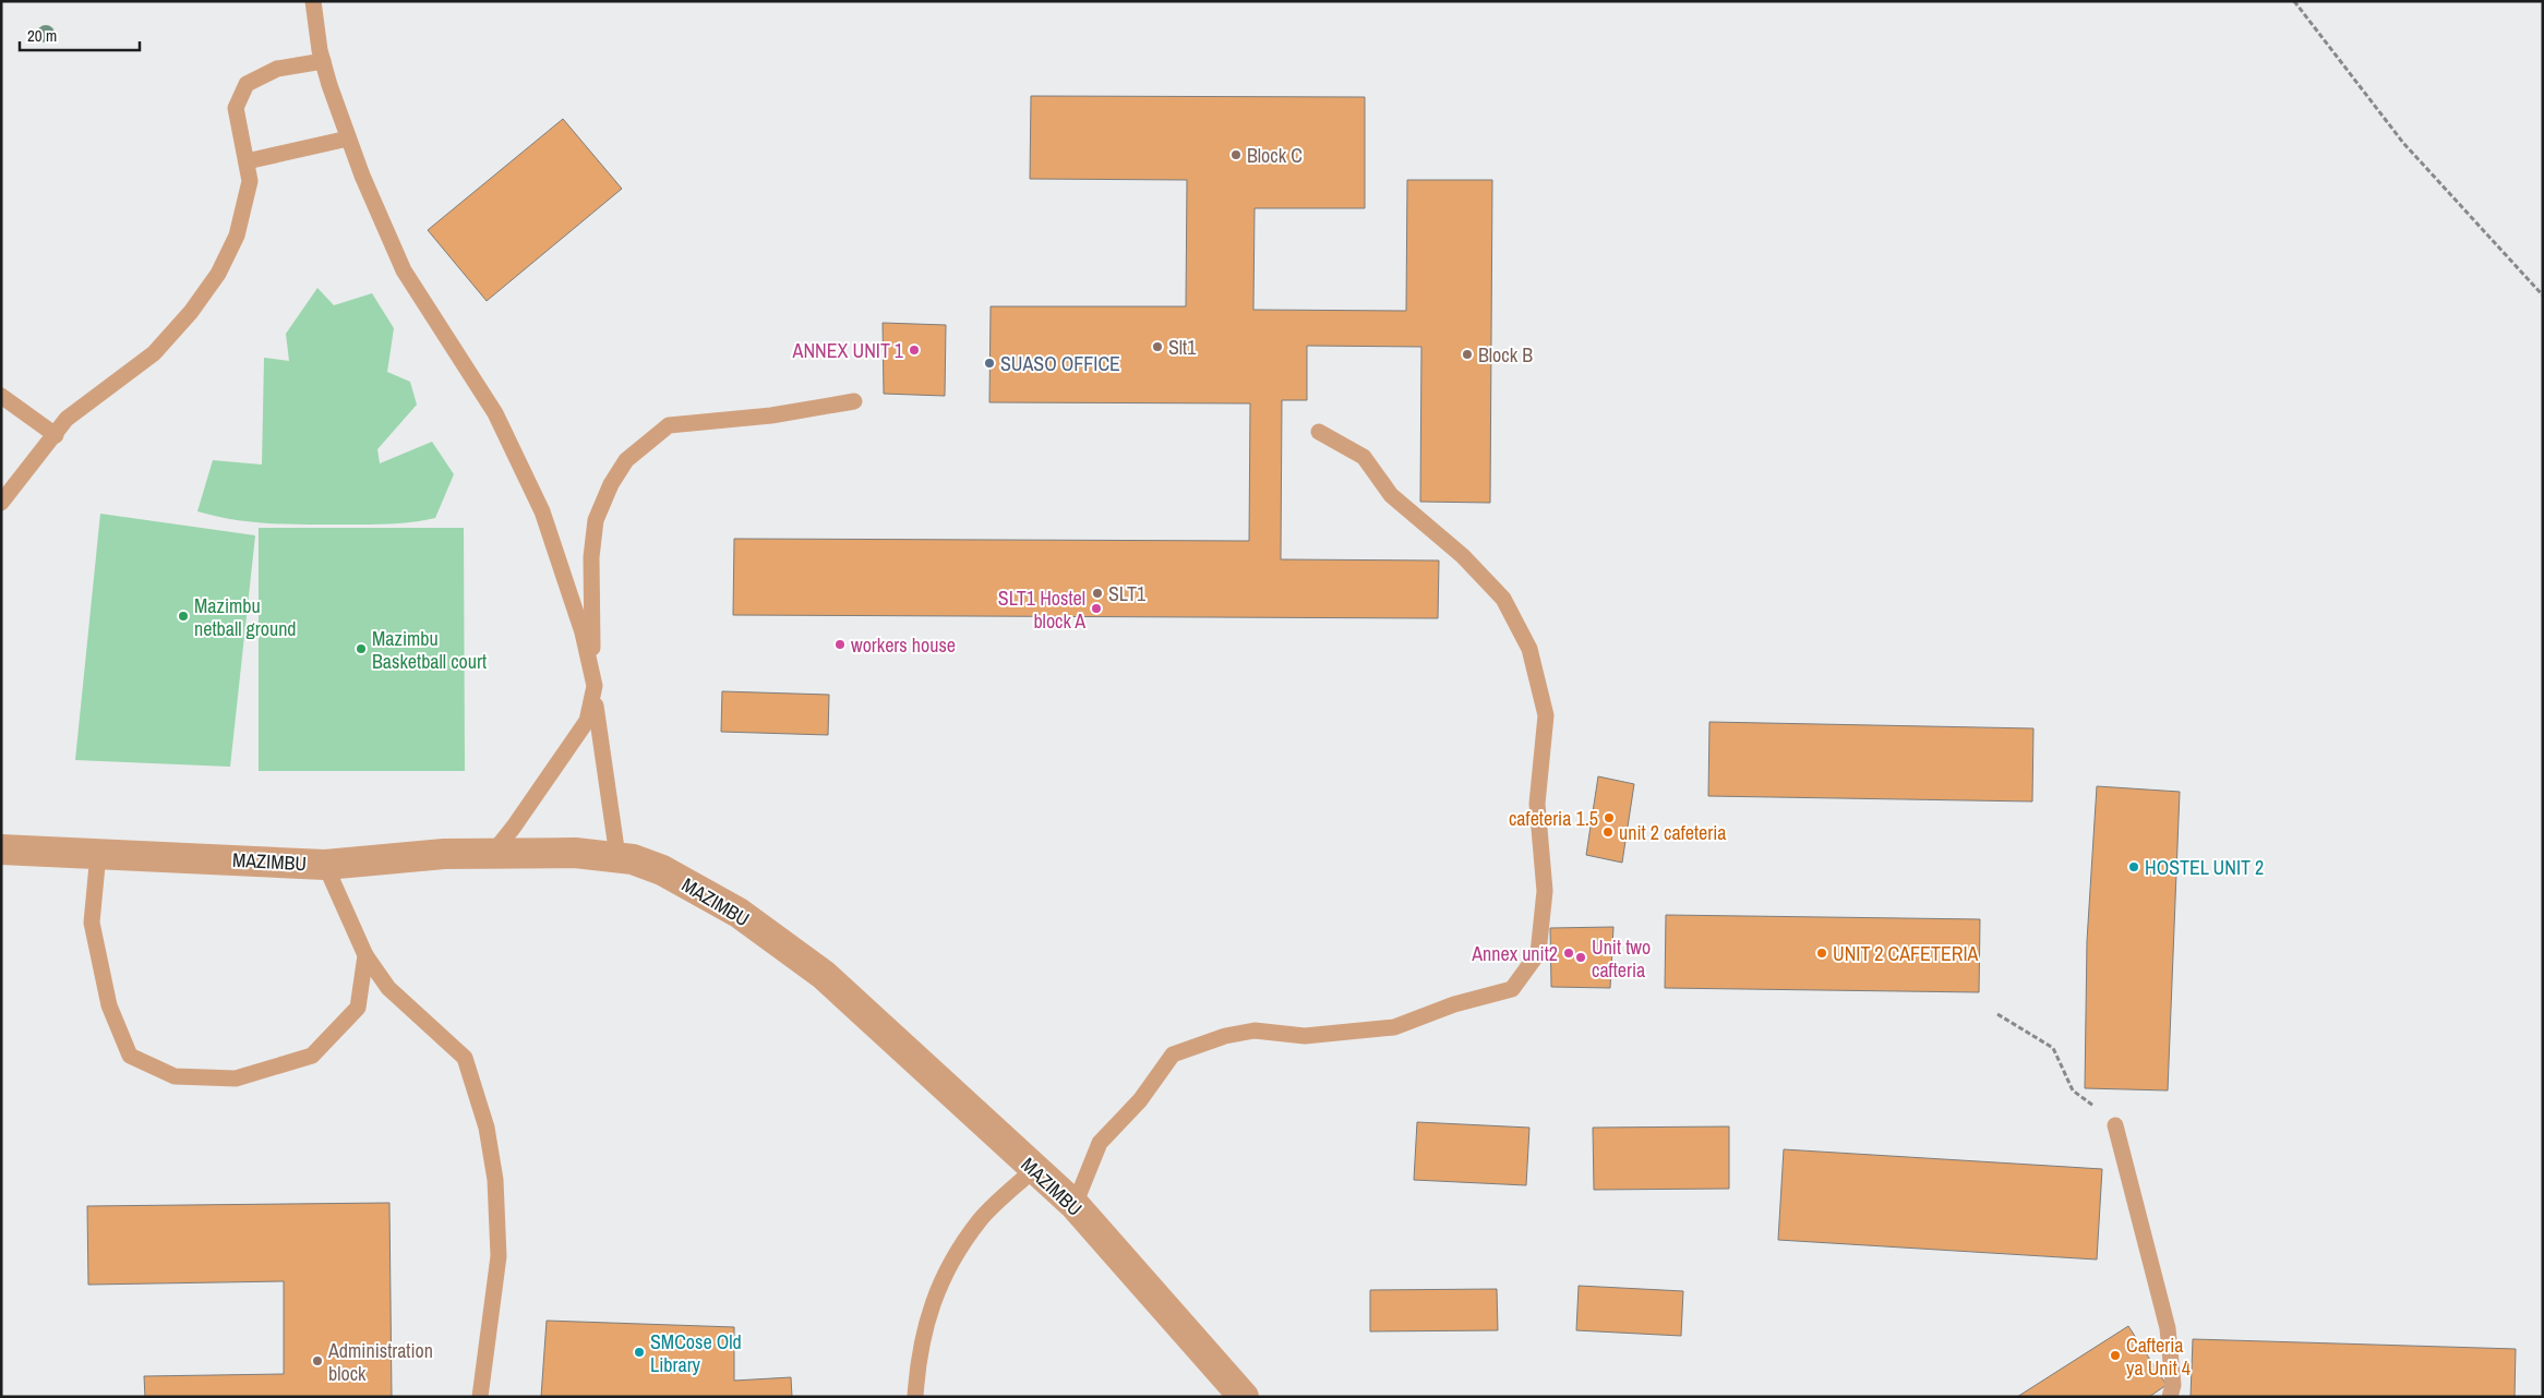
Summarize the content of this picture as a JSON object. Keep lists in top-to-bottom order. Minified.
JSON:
{"streets":{"street":["MAZIMBU"]},"places":["Block C","Slt1","ANNEX UNIT 1","Block B","SUASO OFFICE","SLT1","SLT1 Hostel block A","Mazimbu netball ground","workers house","Mazimbu Basketball court","cafeteria 1.5","unit 2 cafeteria","HOSTEL UNIT 2","Annex unit2","UNIT 2 CAFETERIA","Unit two cafteria","SMCose Old Library","Cafteria ya Unit 4","Administration block"],"scale_bar":"20 m"}
